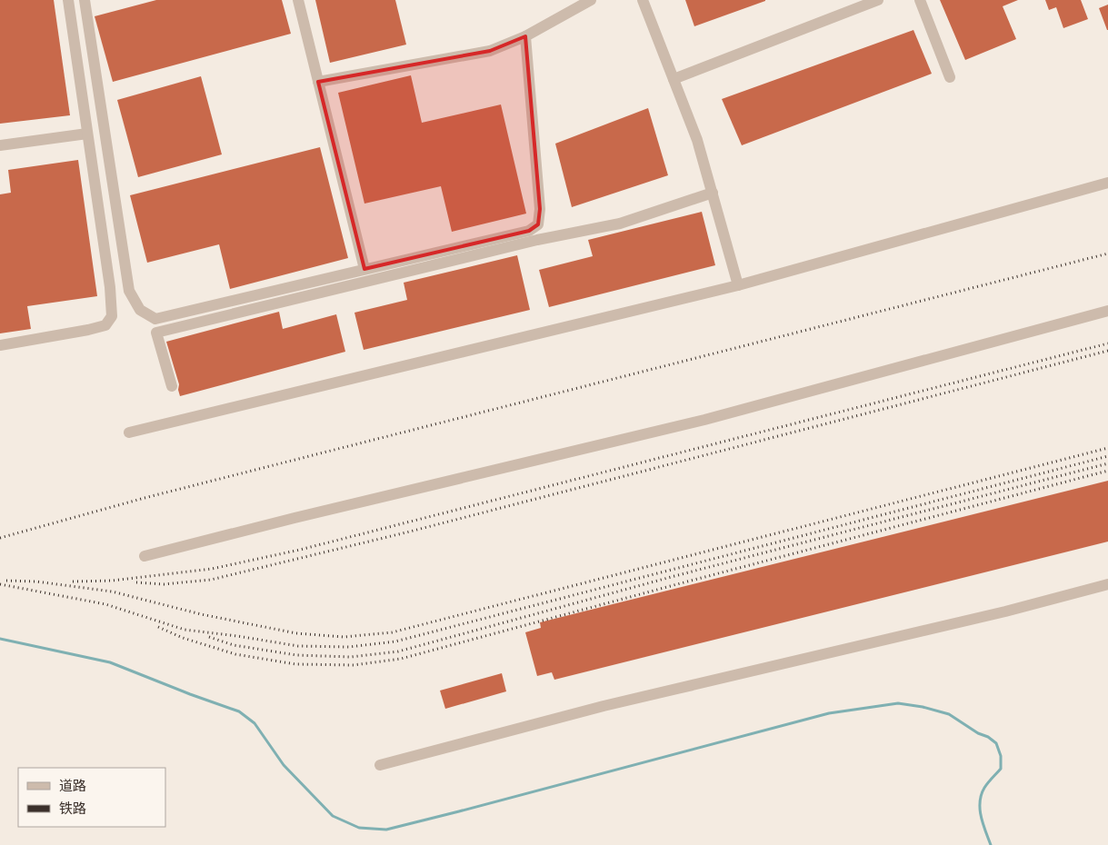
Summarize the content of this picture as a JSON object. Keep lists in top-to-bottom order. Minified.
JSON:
{"legend":["道路","铁路"]}
